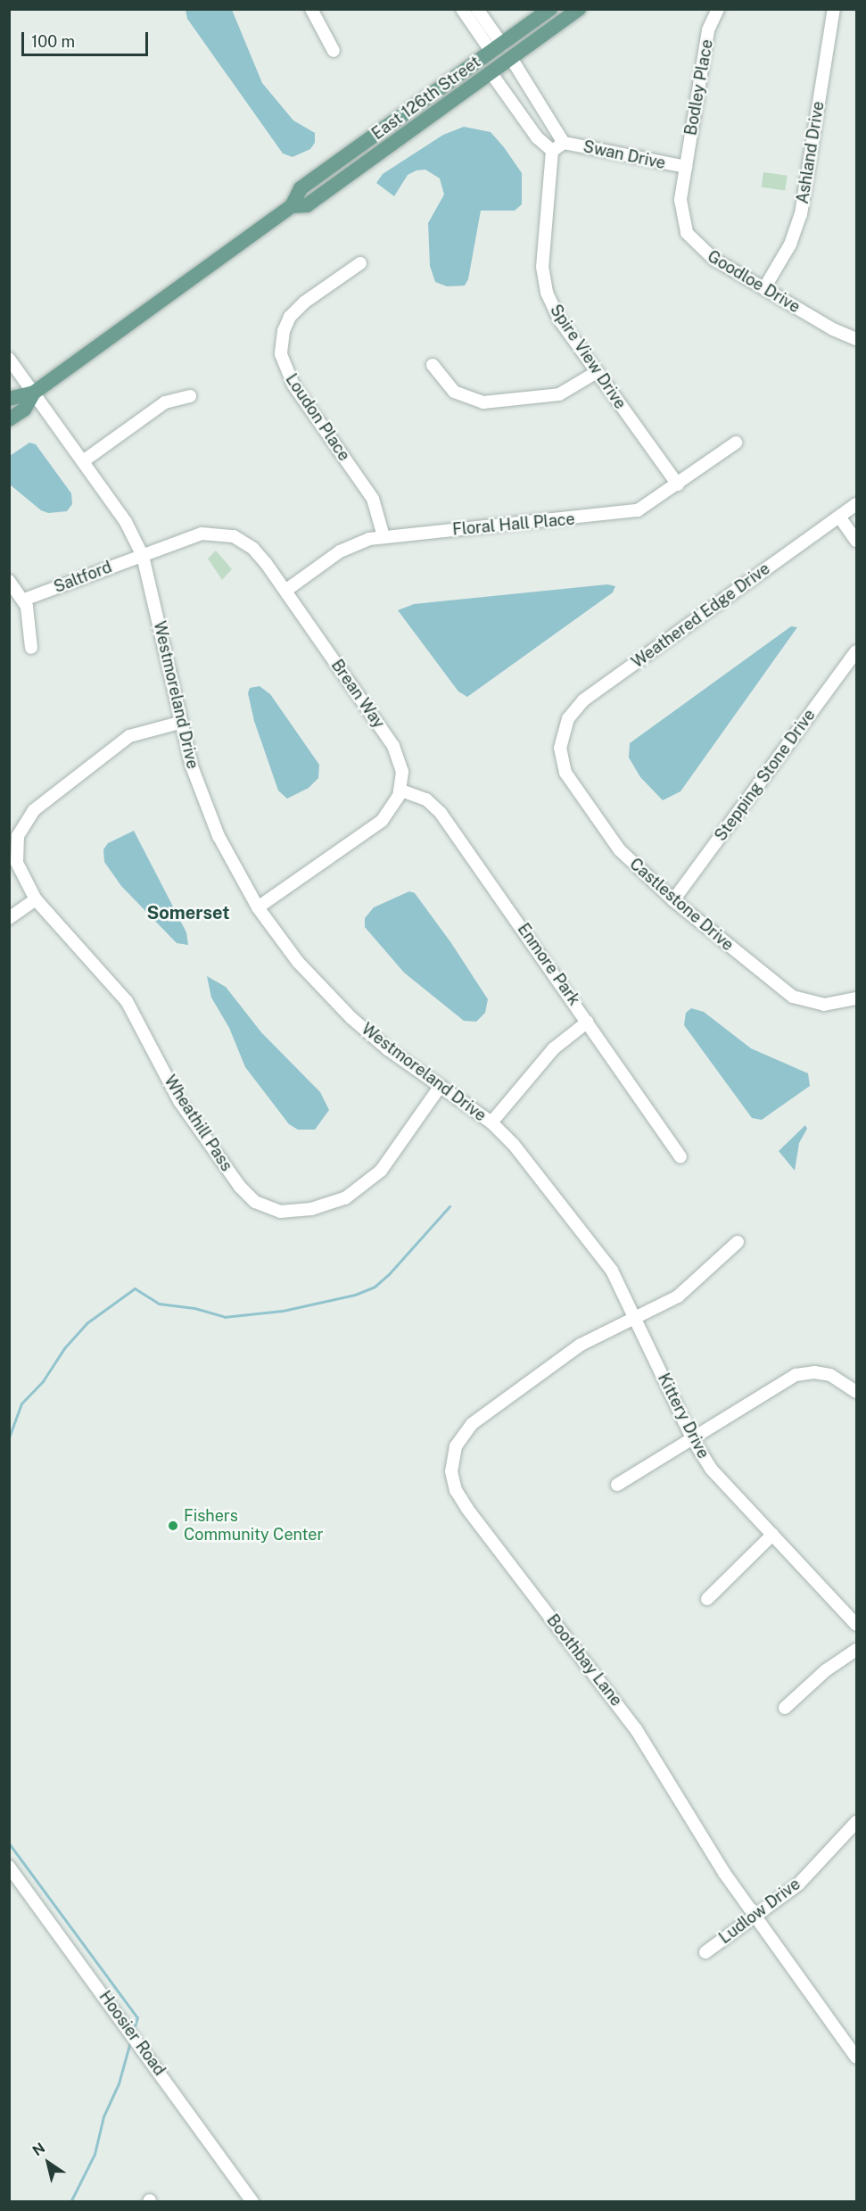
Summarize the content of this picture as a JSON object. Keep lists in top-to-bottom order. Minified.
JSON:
{"streets":{"main road":["East 126th Street"],"street":["Bodley Place","Ashland Drive","Swan Drive","Goodloe Drive","Spire View Drive","Loudon Place","Floral Hall Place","Saltford","Weathered Edge Drive","Brean Way","Westmoreland Drive","Stepping Stone Drive","Castlestone Drive","Enmore Park","Wheathill Pass","Kittery Drive","Boothbay Lane","Ludlow Drive","Hoosier Road"]},"crossings":[["Bodley Place","Swan Drive"],["Bodley Place","Goodloe Drive"],["East 126th Street","Westmoreland Drive"],["Ashland Drive","Goodloe Drive"],["Swan Drive","Goodloe Drive"],["Spire View Drive","Floral Hall Place"],["Loudon Place","Floral Hall Place"],["Floral Hall Place","Brean Way"],["Saltford","Brean Way"],["Saltford","Westmoreland Drive"],["Weathered Edge Drive","Castlestone Drive"],["Brean Way","Westmoreland Drive"],["Brean Way","Enmore Park"],["Westmoreland Drive","Wheathill Pass"],["Westmoreland Drive","Kittery Drive"],["Stepping Stone Drive","Castlestone Drive"],["Kittery Drive","Boothbay Lane"],["Boothbay Lane","Ludlow Drive"]],"districts":["Somerset"],"places":["Fishers Community Center"],"scale_bar":"100 m","north":"top left"}
